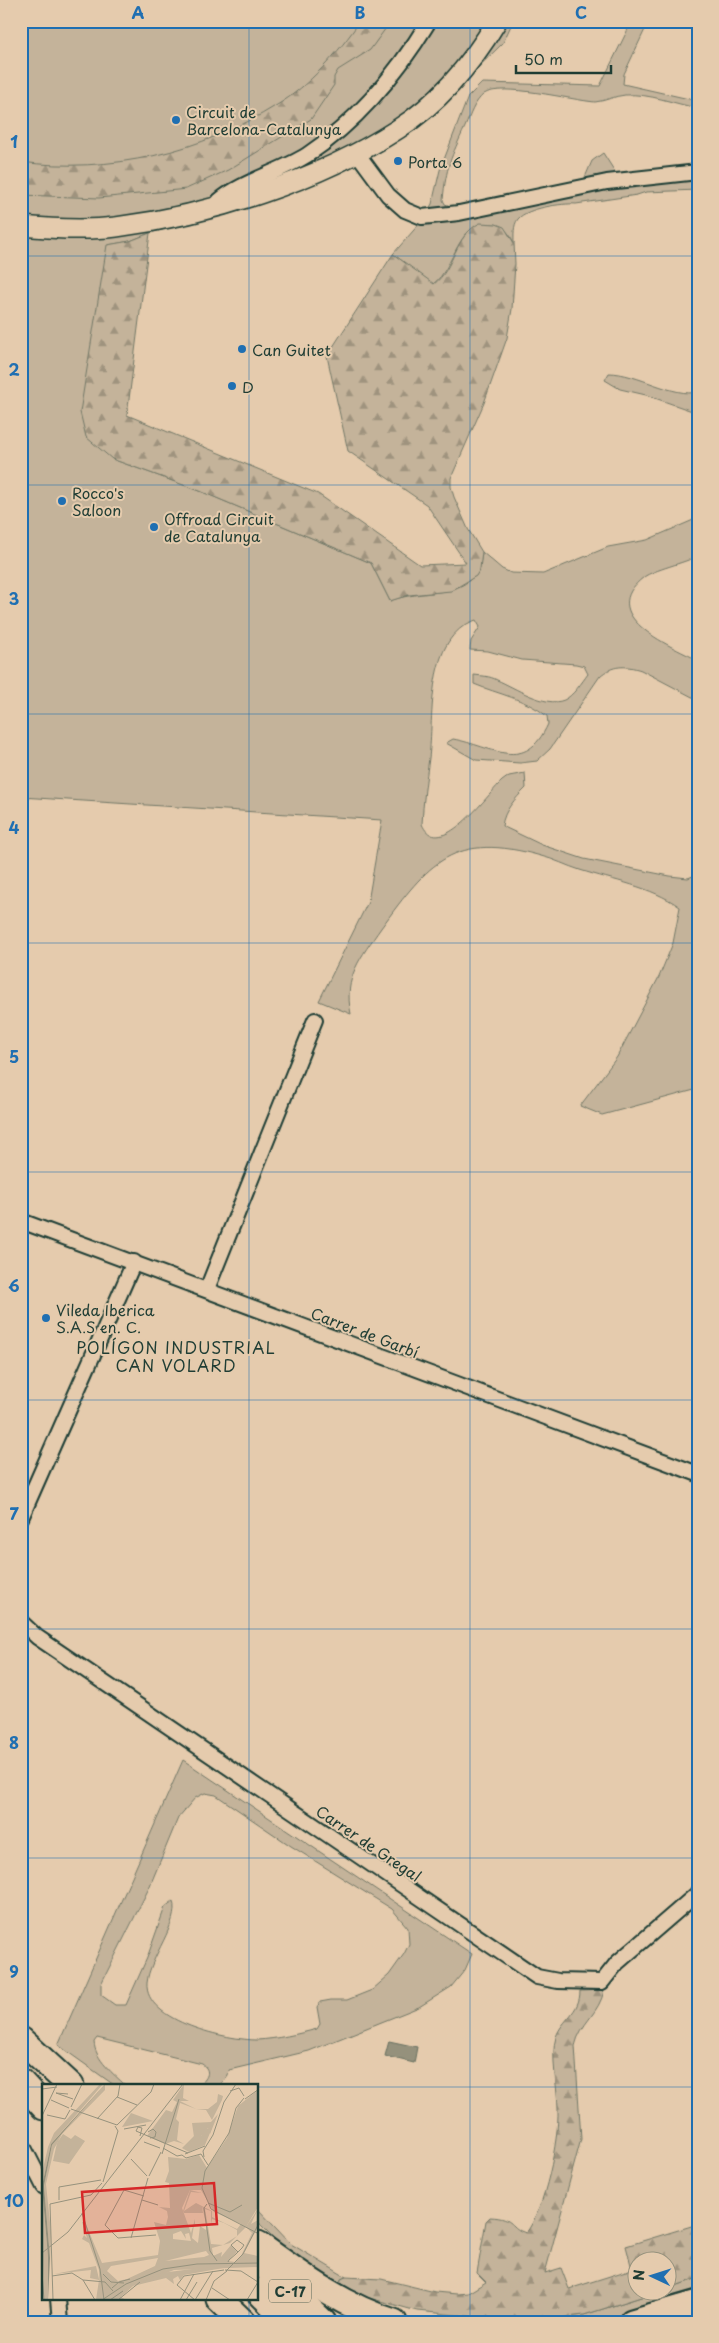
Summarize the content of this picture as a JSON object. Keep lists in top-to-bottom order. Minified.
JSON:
{"streets":{"highway":["C-17"],"street":["Carrer de Garbí","Carrer de Gregal"]},"districts":["POLÍGON INDUSTRIAL CAN VOLARD"],"places":["Circuit de Barcelona-Catalunya","Porta 6","Can Guitet","D","Rocco's Saloon","Offroad Circuit de Catalunya","Vileda Iberica S.A.S en. C."],"scale_bar":"50 m","north":"left","grid":{"columns":["A","B","C"],"rows":["1","2","3","4","5","6","7","8","9","10"]}}
